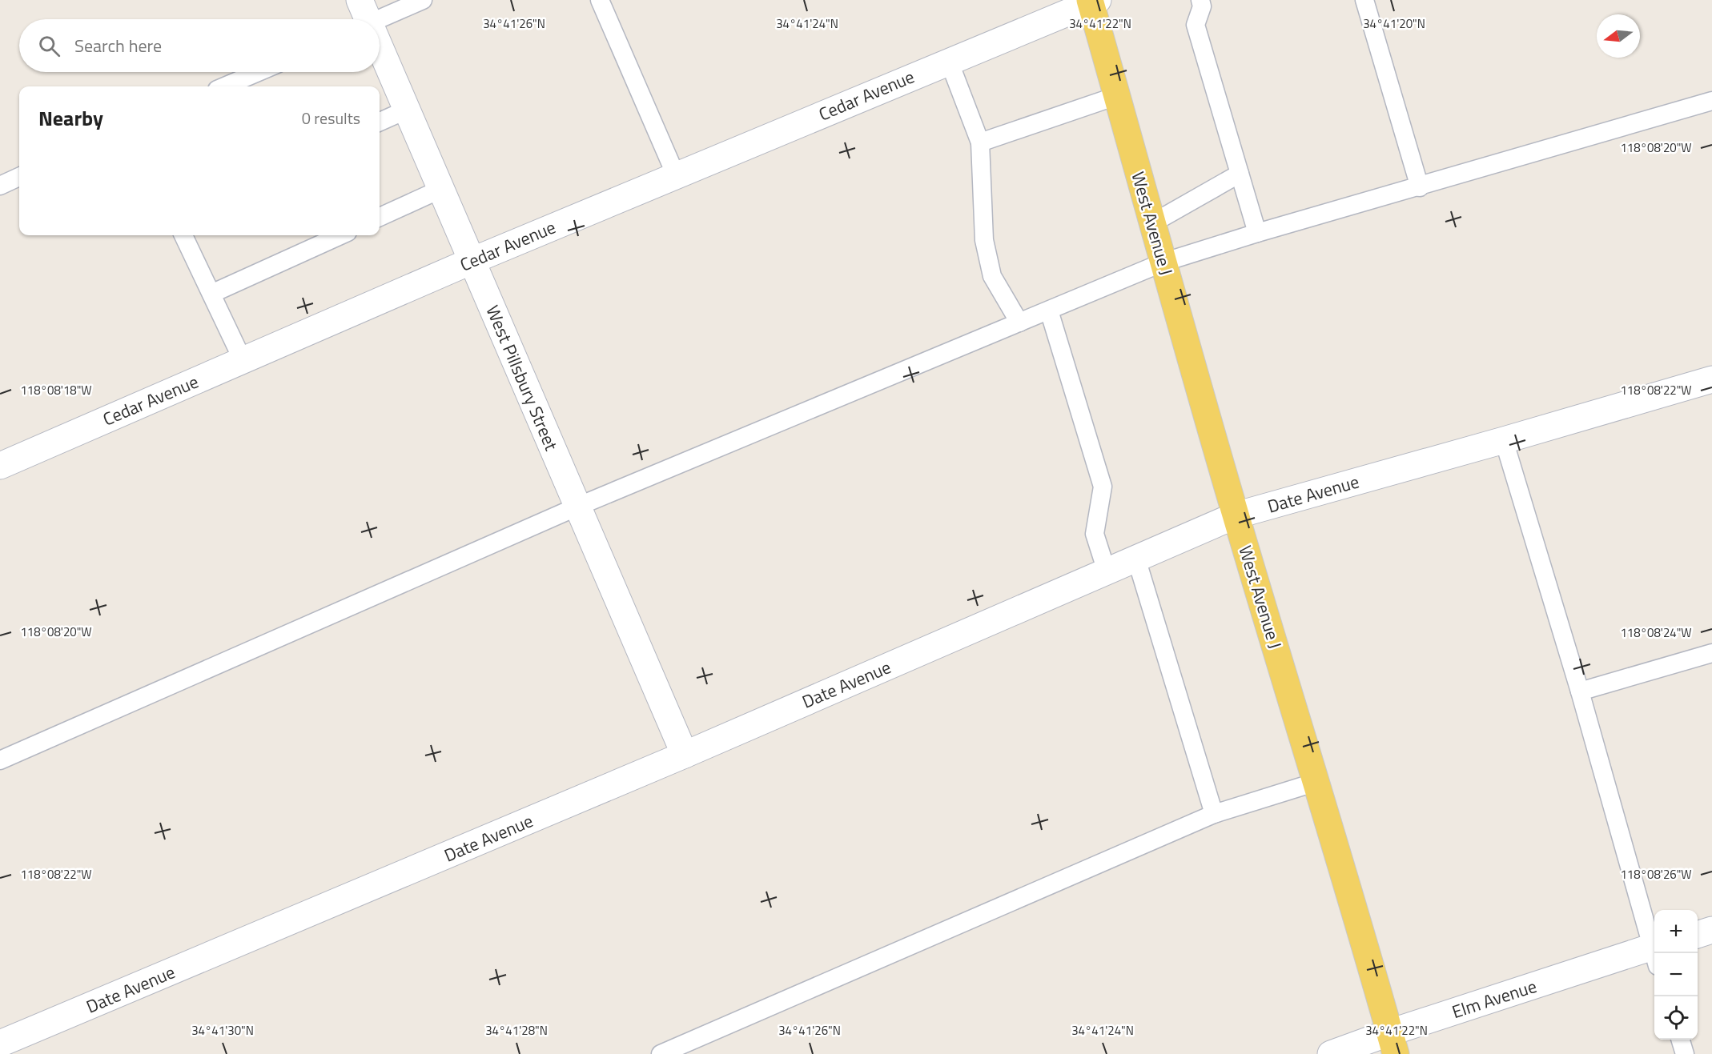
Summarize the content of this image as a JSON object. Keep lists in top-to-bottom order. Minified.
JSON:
{"streets":{"main road":["West Avenue J"],"street":["Cedar Avenue","West Pillsbury Street","Date Avenue","Elm Avenue"]},"crossings":[["Cedar Avenue","West Avenue J"],["Cedar Avenue","West Pillsbury Street"],["West Avenue J","Date Avenue"],["West Avenue J","Elm Avenue"],["West Pillsbury Street","Date Avenue"]],"north":"left","page":{"search":"Search here","heading":["Nearby","0 results"],"map_buttons":["+","−"]},"coordinates":["34°41'26\"N","34°41'24\"N","34°41'22\"N","34°41'20\"N","118°08'20\"W","118°08'18\"W","118°08'22\"W","118°08'24\"W","118°08'26\"W","34°41'30\"N","34°41'28\"N"]}
